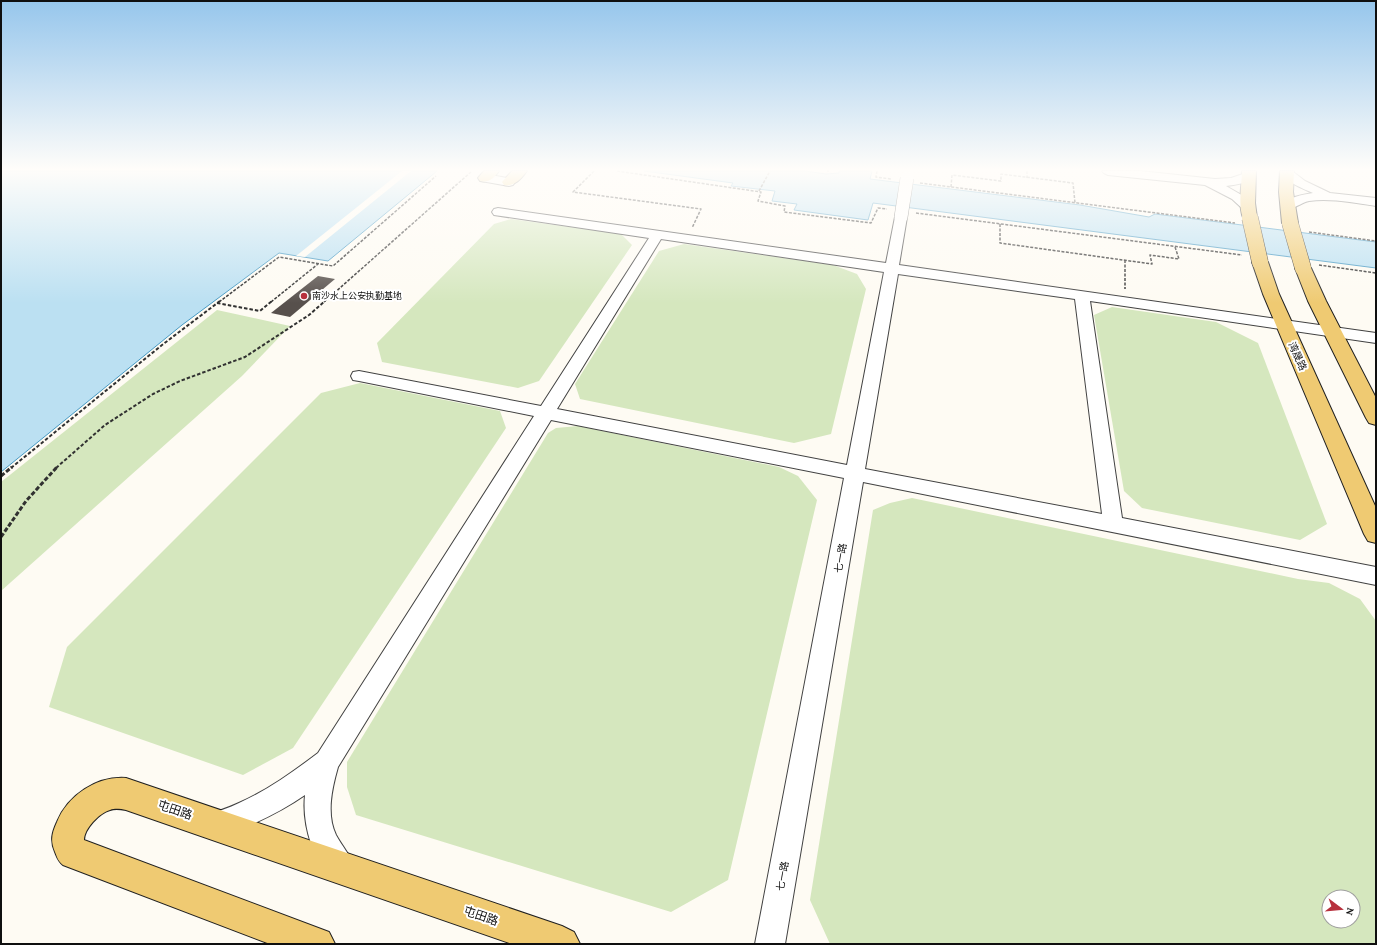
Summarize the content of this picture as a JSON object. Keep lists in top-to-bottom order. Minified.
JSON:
{"streets":{"main road":["湾晟路","屯田路"],"street":["七一路"]},"places":["南沙水上公安执勤基地"],"north":"right"}
